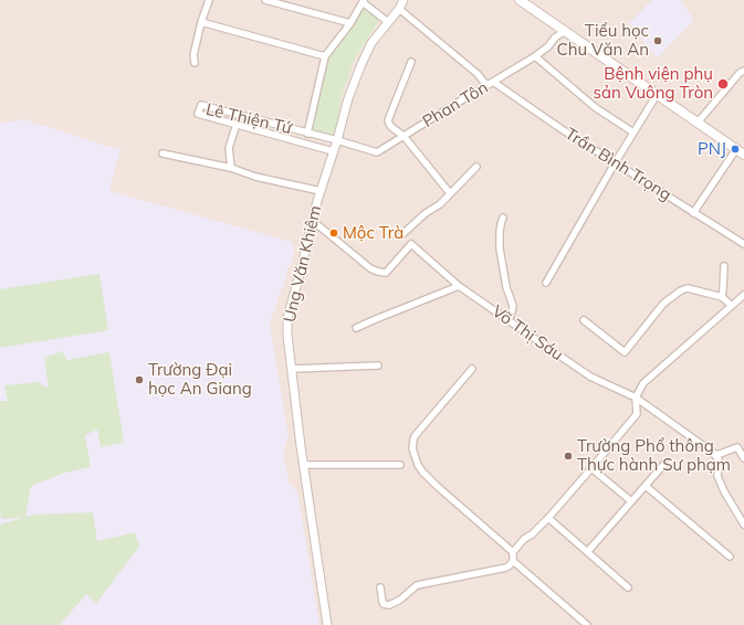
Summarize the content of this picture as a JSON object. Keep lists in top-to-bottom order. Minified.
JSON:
{"streets":{"street":["Phan Tôn","Lê Thiện Tứ","Trần Bình Trọng","Ung Văn Khiêm","Võ Thị Sáu"]},"crossings":[["Phan Tôn","Lê Thiện Tứ"],["Phan Tôn","Trần Bình Trọng"],["Phan Tôn","Ung Văn Khiêm"],["Lê Thiện Tứ","Ung Văn Khiêm"],["Ung Văn Khiêm","Võ Thị Sáu"]],"places":["Tiểu học Chu Văn An","Bệnh viện phụ sản Vuông Tròn","PNJ","Mộc Trà","Trường Đại học An Giang","Trường Phổ thông Thực hành Sư phạm"]}
